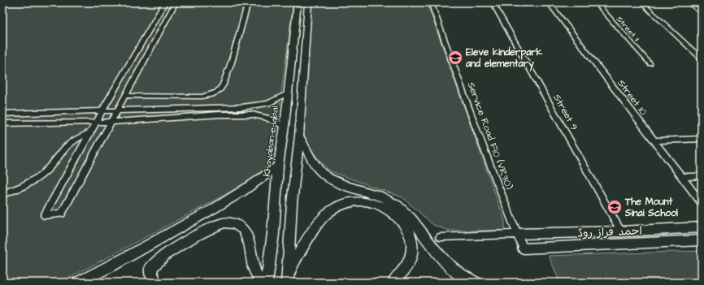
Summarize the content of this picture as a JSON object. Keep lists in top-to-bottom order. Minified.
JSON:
{"streets":{"main road":["Khayaban-e-Iqbal","احمد فراز روڈ"],"street":["Street 11","Street 10","Street 9","Service Road F10 (VR30)"]},"crossings":[["Street 9","احمد فراز روڈ"],["Service Road F10 (VR30)","احمد فراز روڈ"]],"places":{"school or university":["Eleve kinderpark and elementary","The Mount Sinai School"]}}
